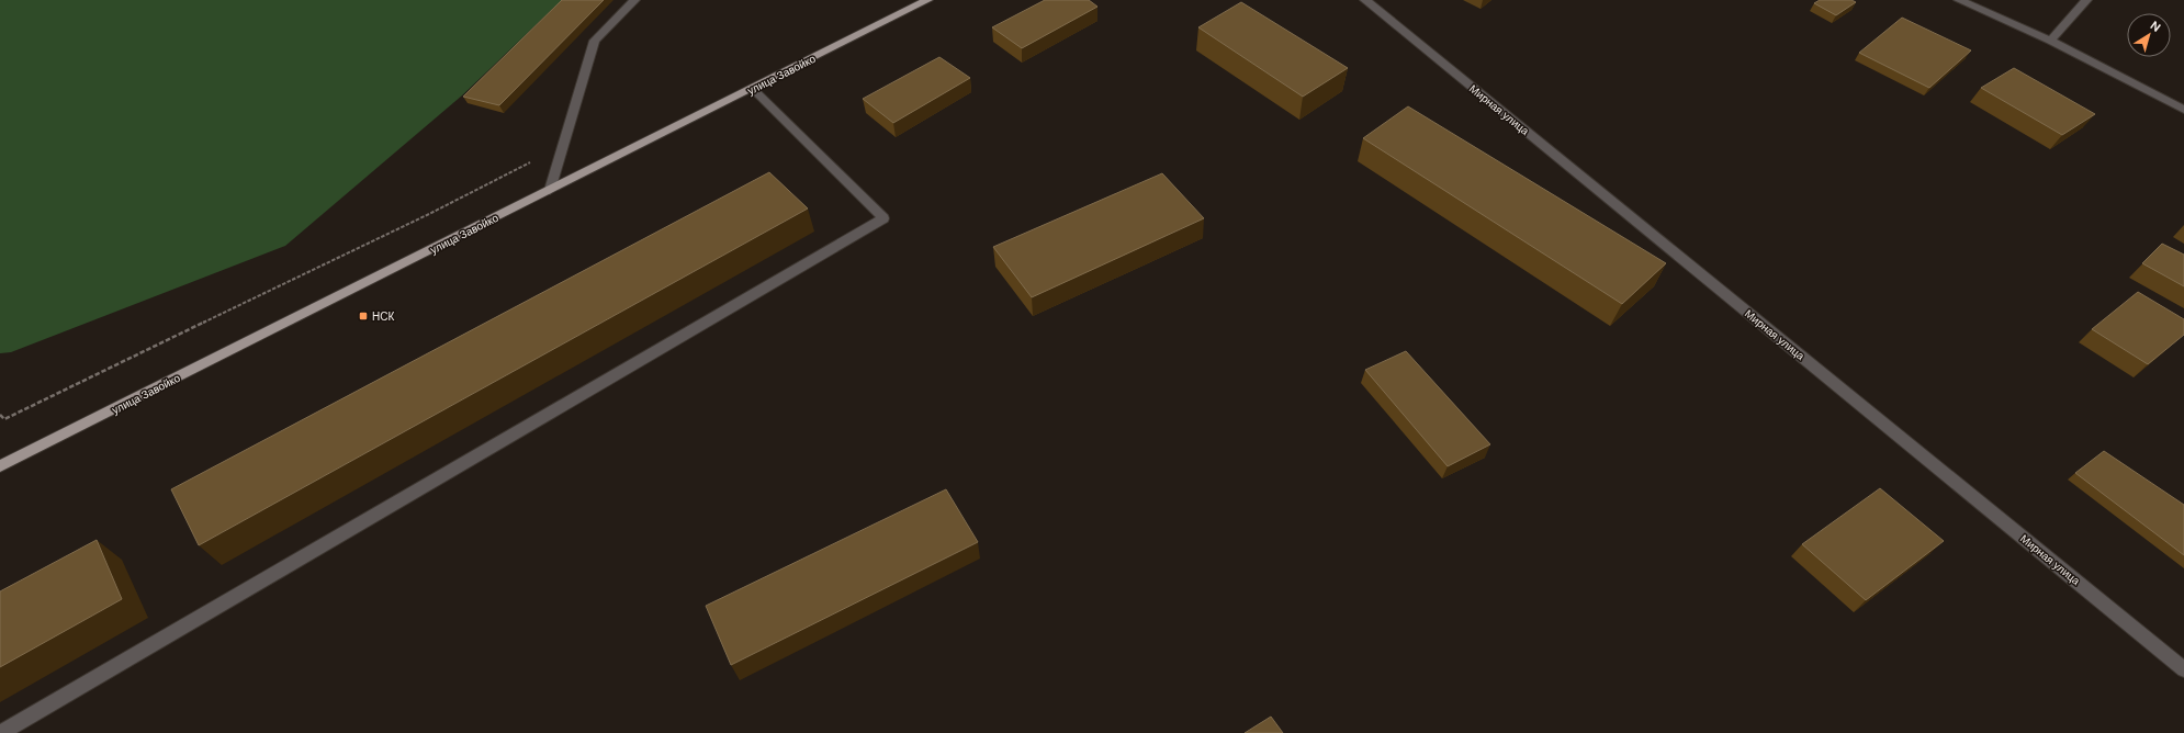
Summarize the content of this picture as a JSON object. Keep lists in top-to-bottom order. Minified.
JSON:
{"streets":{"main road":["улица Завойко"],"street":["Мирная улица"]},"places":{"transit":["НСК"]},"north":"top right"}
